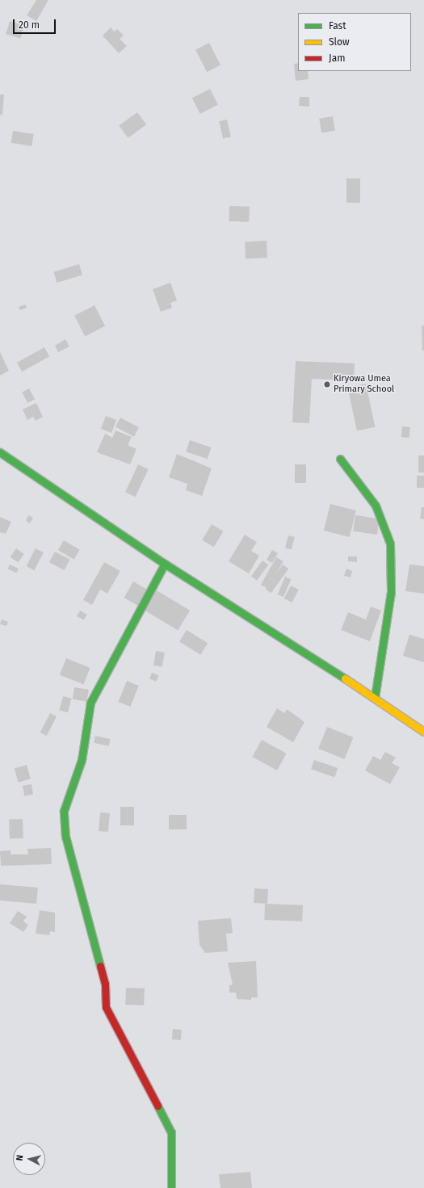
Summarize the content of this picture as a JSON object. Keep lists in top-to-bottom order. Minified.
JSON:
{"places":["Kiryowa Umea Primary School"],"legend":["Fast","Slow","Jam"],"scale_bar":"20 m","north":"left"}
